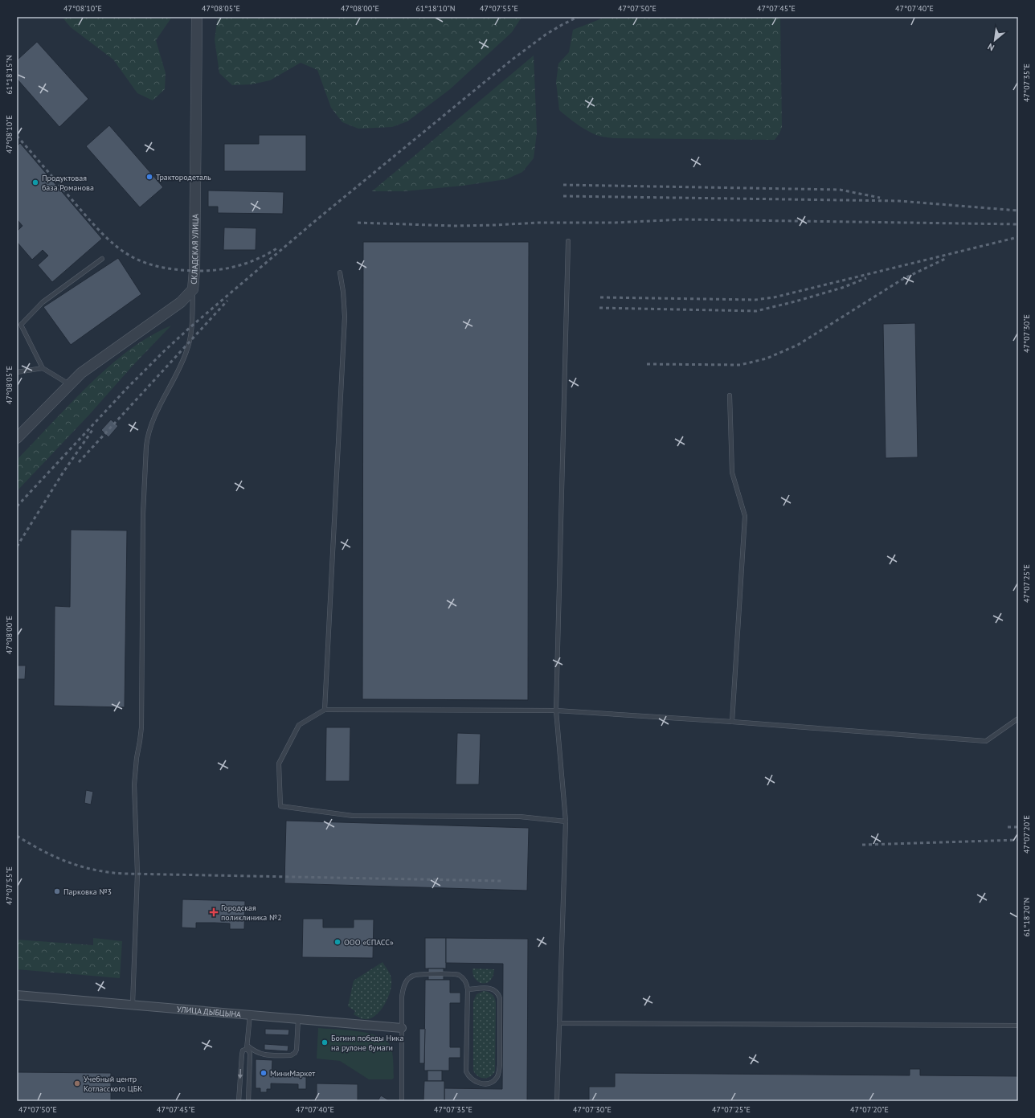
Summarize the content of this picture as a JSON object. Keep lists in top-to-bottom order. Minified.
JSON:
{"streets":{"street":["СКЛАДСКАЯ УЛИЦА","УЛИЦА ДЫБЦЫНА"]},"places":{"other":["Трактородеталь","Продуктовая база Романова","Парковка №3","ООО «СПАСС»","Богиня победы Ника на рулоне бумаги","MиниMаркет","Учебный центр Котласского ЦБК"],"health":["Городская поликлиника №2"]},"north":"bottom left","coordinates":["47°08'10\"E","47°08'05\"E","47°08'00\"E","61°18'10\"N","47°07'55\"E","47°07'50\"E","47°07'45\"E","47°07'40\"E","61°18'15\"N","47°07'35\"E","47°07'30\"E","47°07'25\"E","47°07'20\"E","61°18'20\"N"]}
